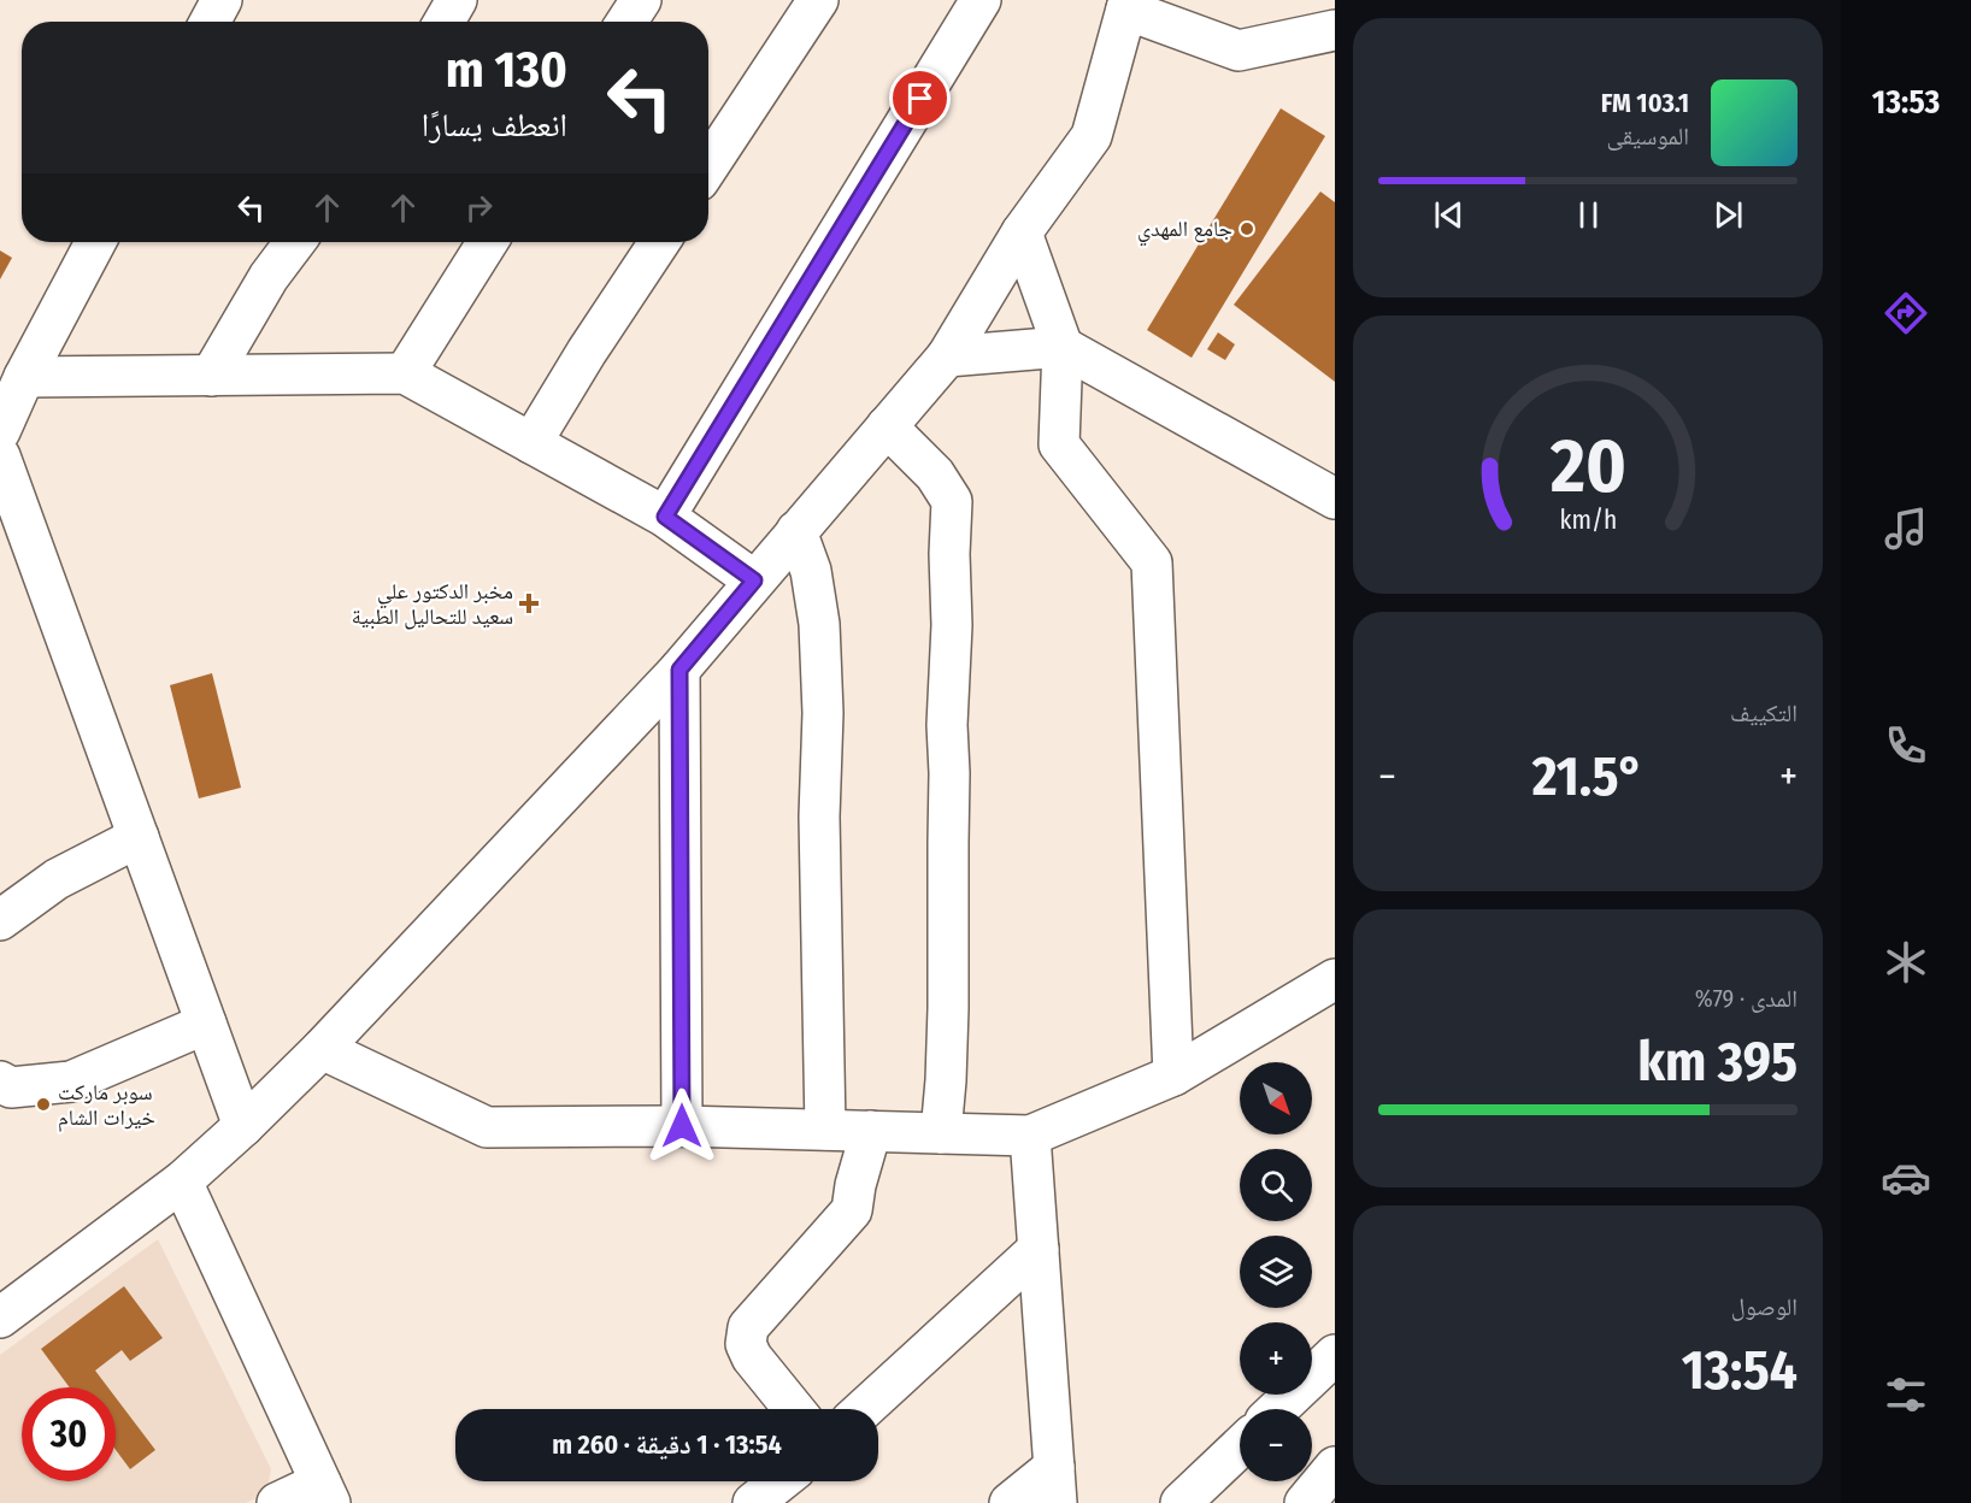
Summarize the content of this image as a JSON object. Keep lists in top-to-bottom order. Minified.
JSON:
{"places":{"other":["جامع المهدي","سوبر ماركت خيرات الشام"],"health":["مخبر الدكتور علي سعيد للتحاليل الطبية"]},"north":"bottom right","page":{"tabs":"13:53","turn":["130 m","انعطف يسارًا"],"song":["103.1 FM","الموسيقى"],"tile":["التكييف",["المدى · 79%","395 km"],["الوصول","13:54"]],"heat":["−","21.5°","+"],"map_buttons":["+","−"],"limit":"30","trip":"13:54 · 1 دقيقة · 260 m","gauge":["20","km/h"]}}
